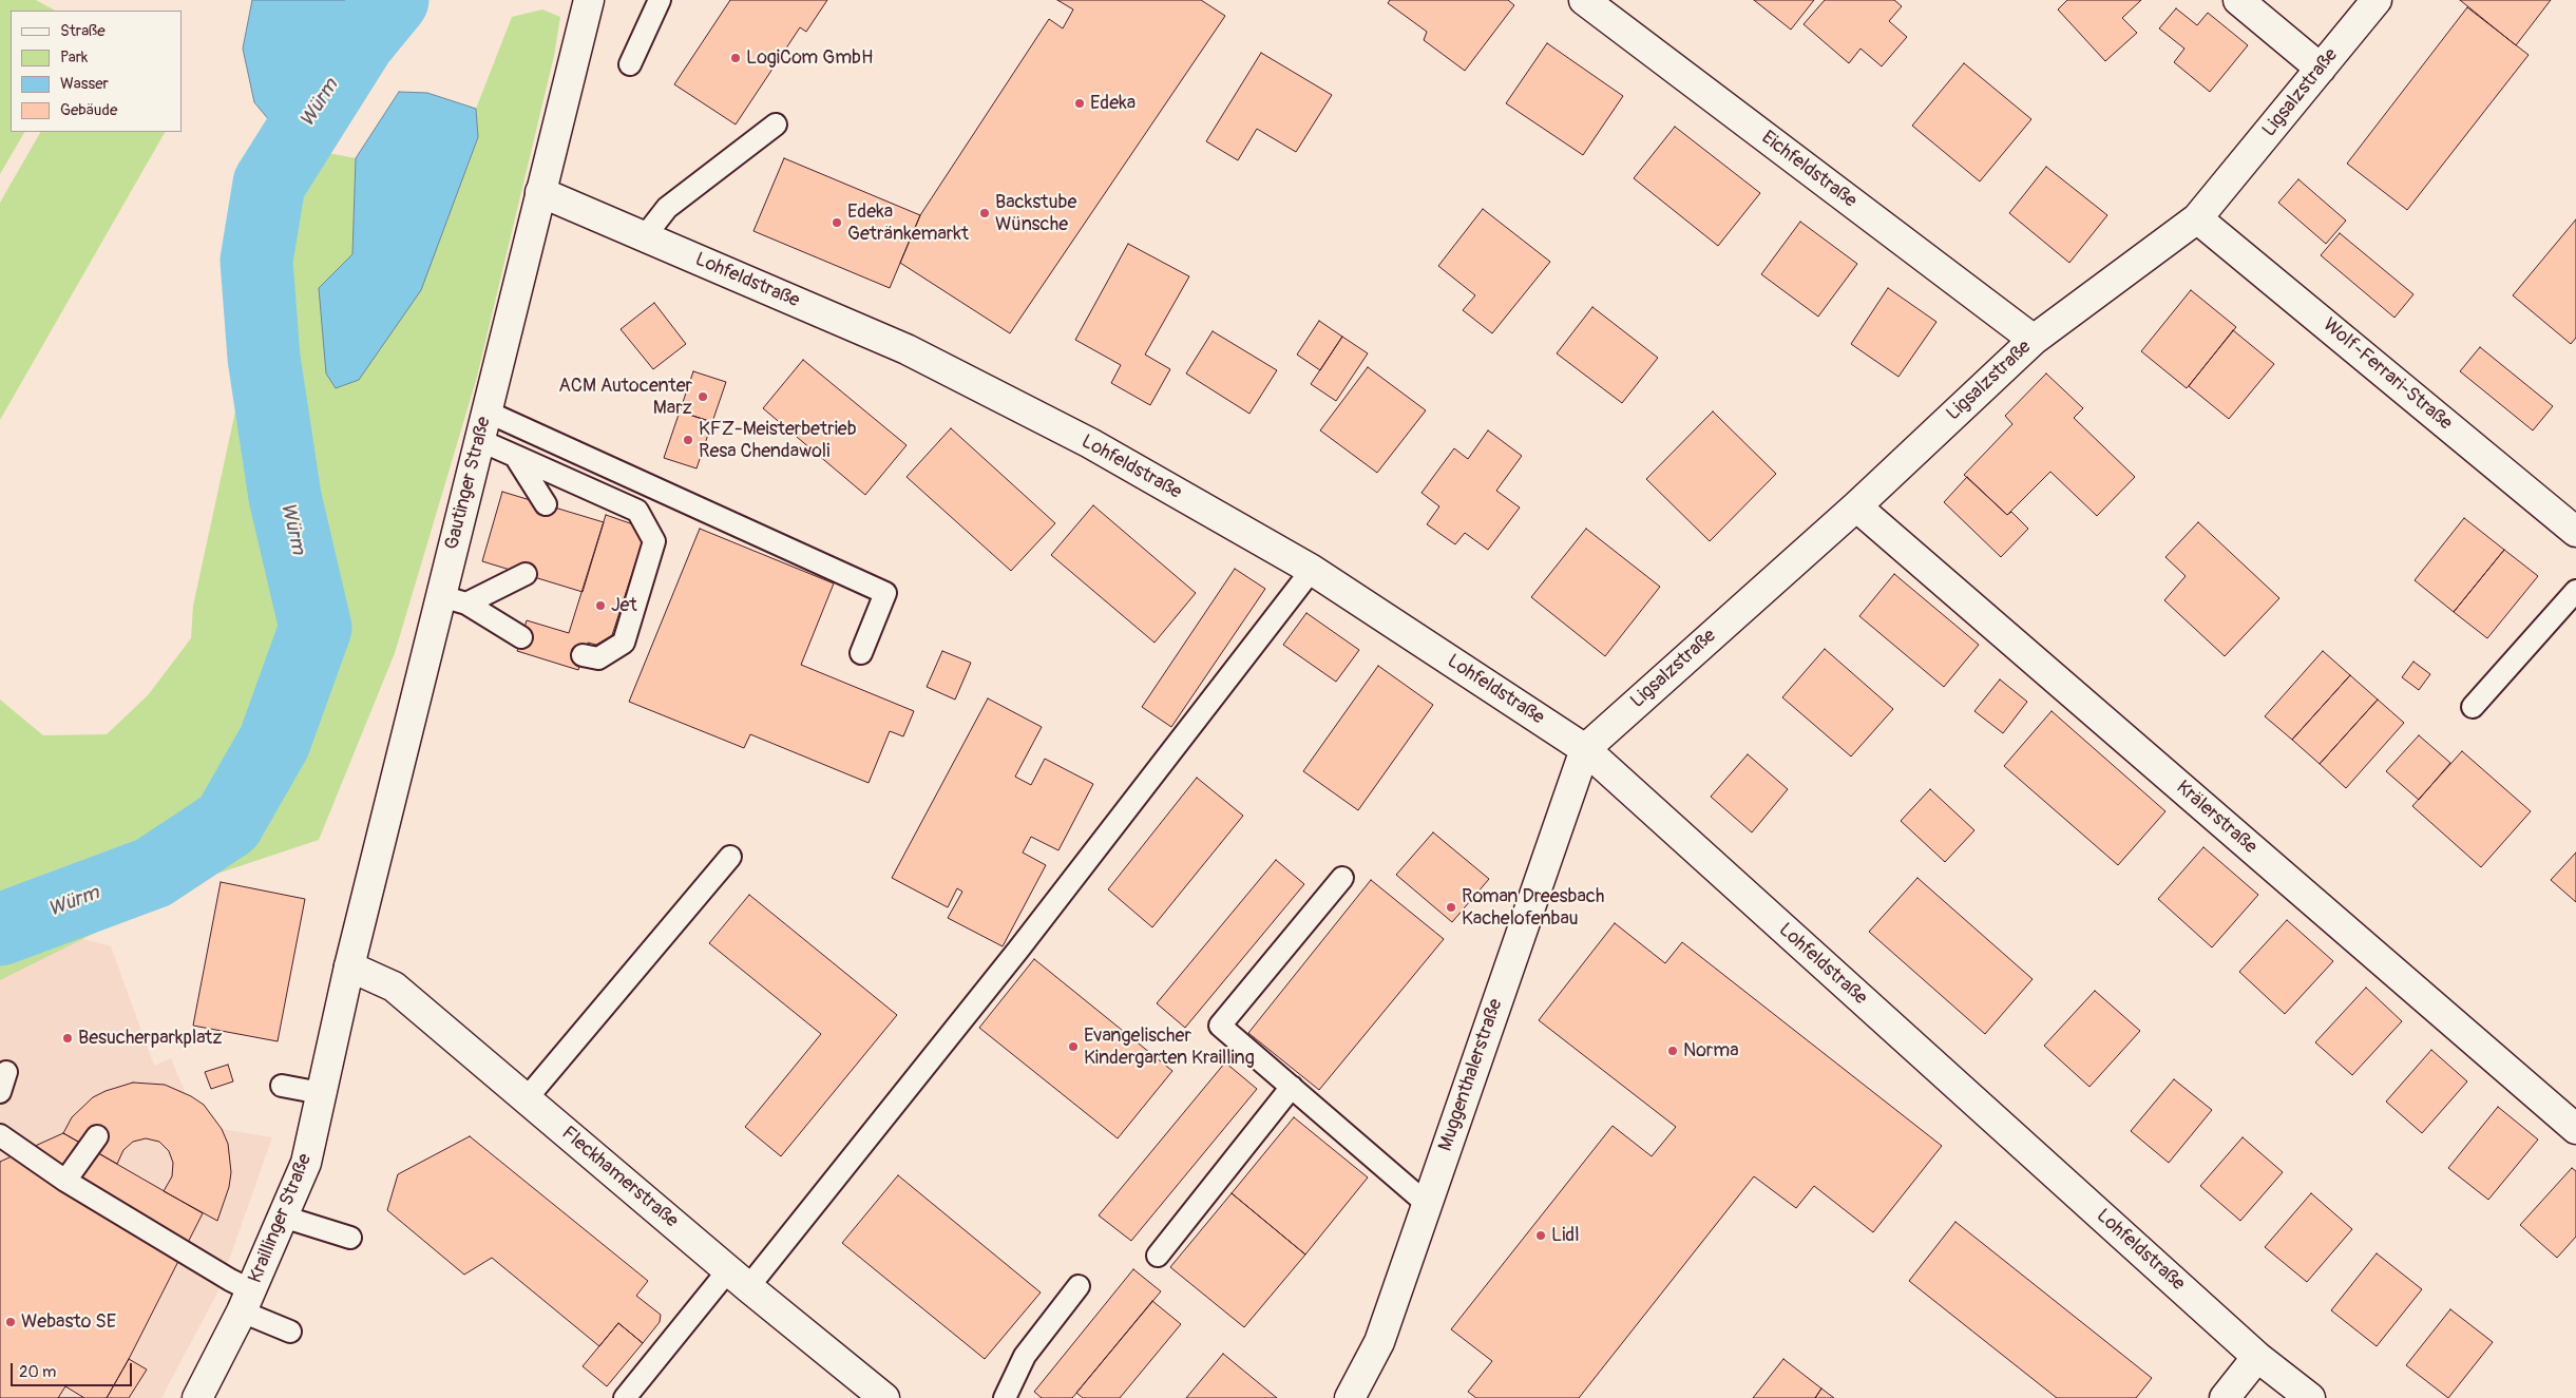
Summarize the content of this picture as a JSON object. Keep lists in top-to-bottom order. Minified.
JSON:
{"streets":{"street":["Ligsalzstraße","Eichfeldstraße","Lohfeldstraße","Wolf-Ferrari-Straße","Gautinger Straße","Krälerstraße","Muggenthalerstraße","Fleckhamerstraße","Kraillinger Straße"]},"crossings":[["Ligsalzstraße","Eichfeldstraße"],["Ligsalzstraße","Lohfeldstraße"],["Ligsalzstraße","Wolf-Ferrari-Straße"],["Ligsalzstraße","Krälerstraße"],["Ligsalzstraße","Muggenthalerstraße"],["Lohfeldstraße","Gautinger Straße"],["Lohfeldstraße","Muggenthalerstraße"],["Gautinger Straße","Fleckhamerstraße"],["Gautinger Straße","Kraillinger Straße"],["Fleckhamerstraße","Kraillinger Straße"]],"water":["Würm"],"places":["LogiCom GmbH","Edeka","Backstube Wünsche","Edeka Getränkemarkt","ACM Autocenter Marz","KFZ-Meisterbetrieb Resa Chendawoli","Jet","Roman Dreesbach Kachelofenbau","Besucherparkplatz","Evangelischer Kindergarten Krailling","Norma","Lidl","Webasto SE"],"legend":["Straße","Park","Wasser","Gebäude"],"scale_bar":"20 m"}
